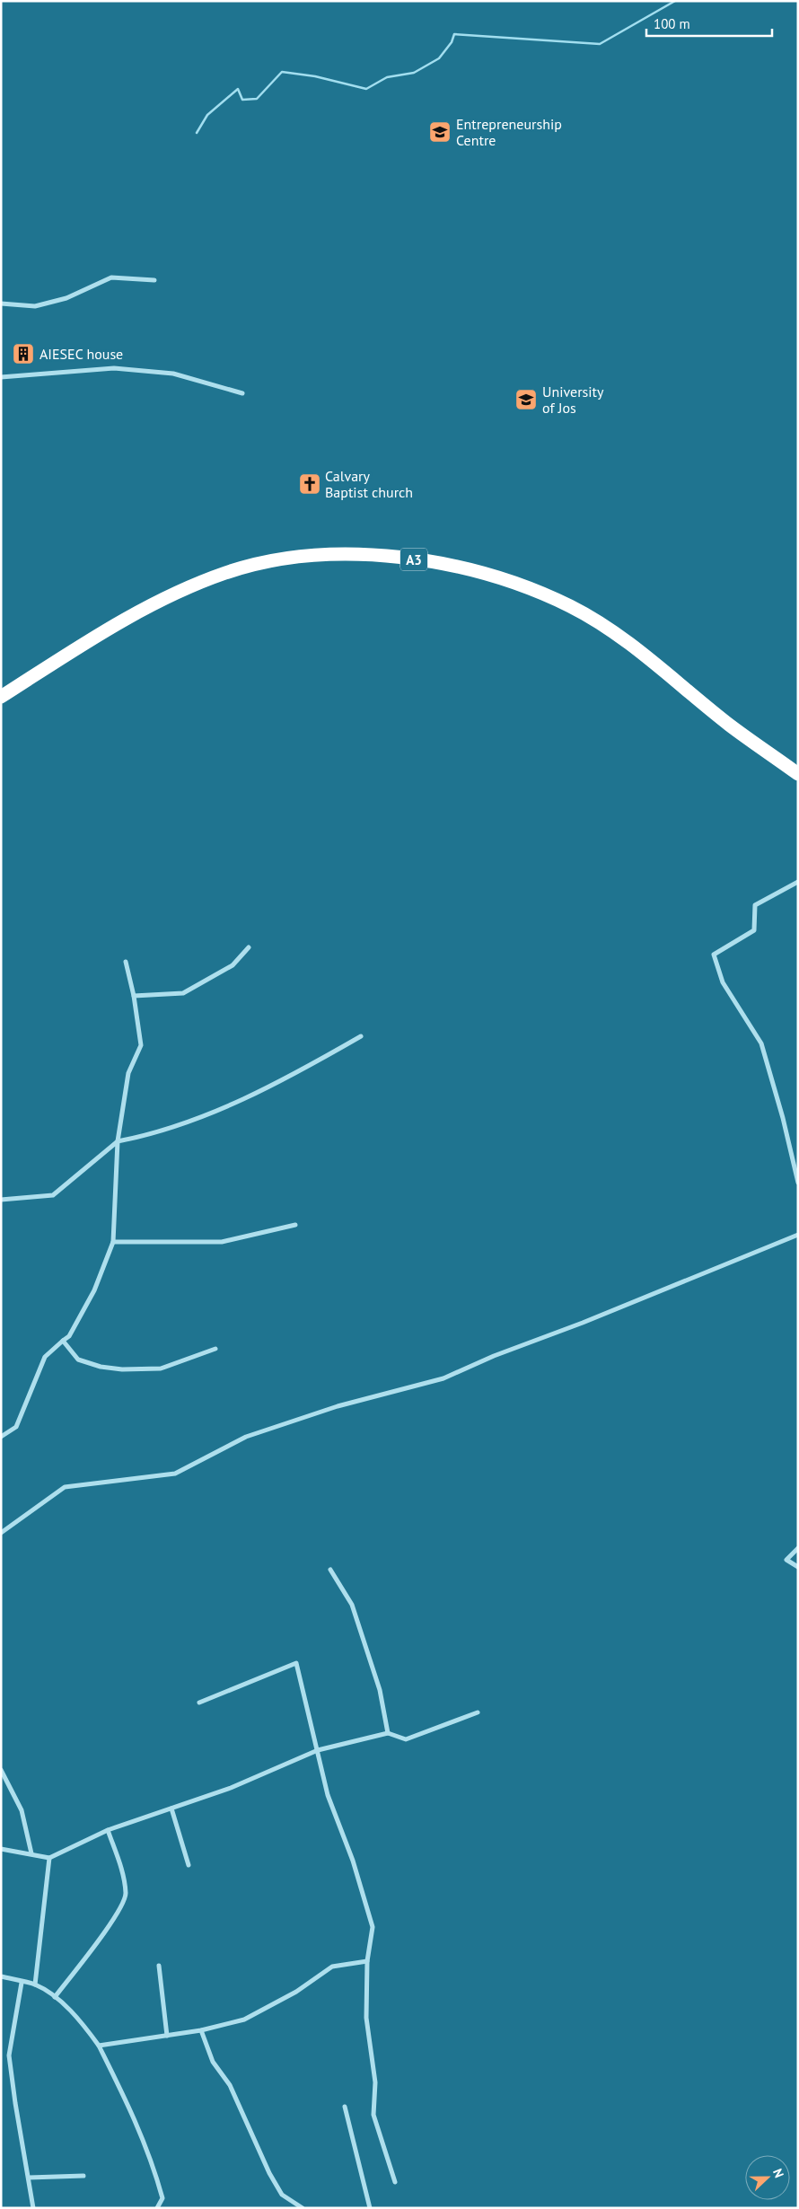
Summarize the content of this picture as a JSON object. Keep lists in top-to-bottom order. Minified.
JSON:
{"streets":{"highway":["A3"]},"places":{"school or university":["Entrepreneurship Centre","University of Jos"],"building":["AIESEC house"],"church":["Calvary Baptist church"]},"scale_bar":"100 m","north":"right"}
